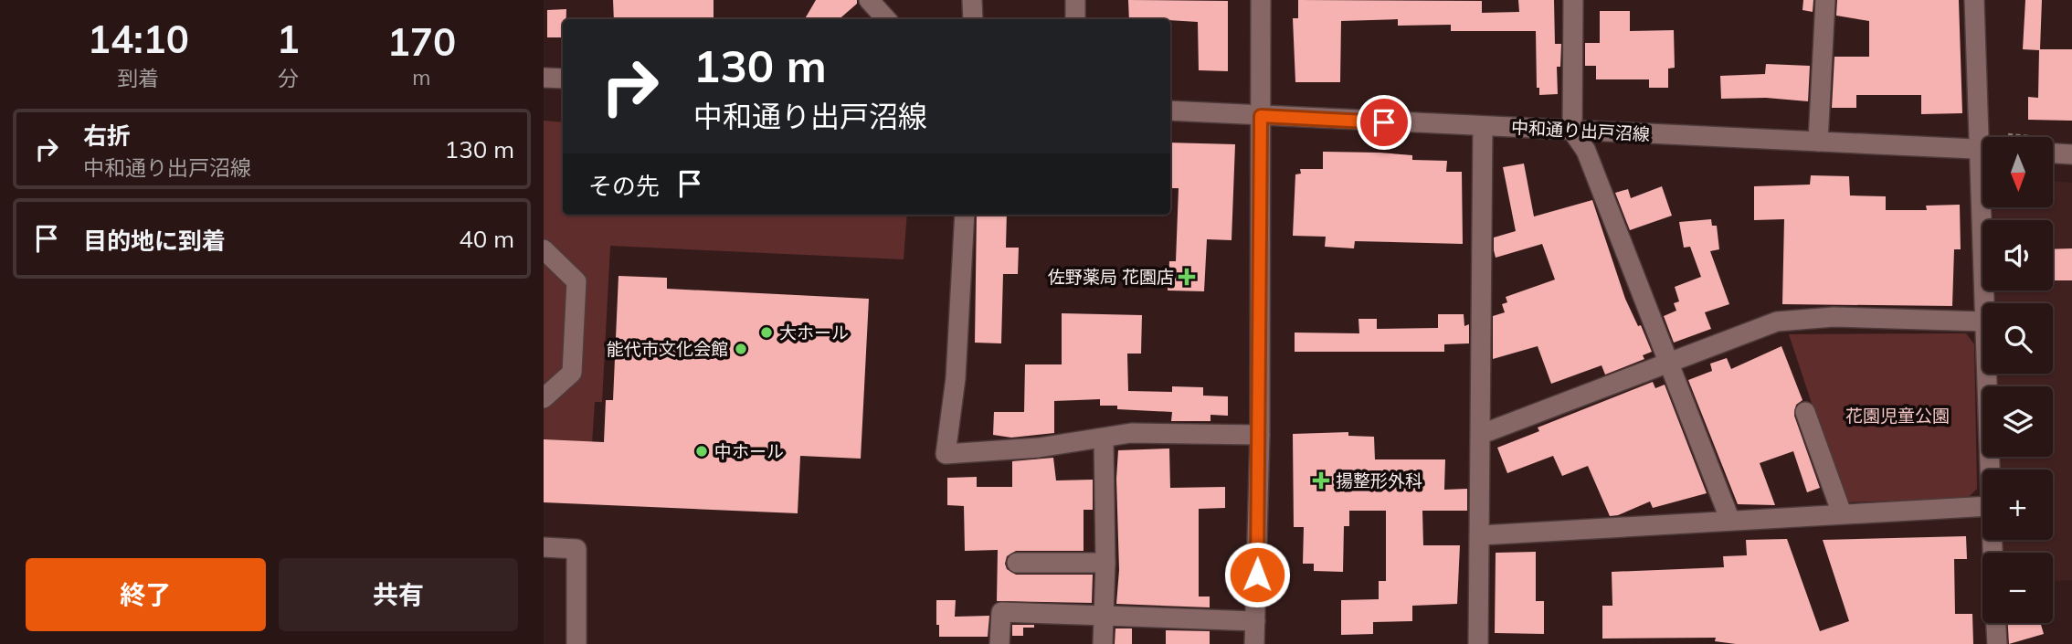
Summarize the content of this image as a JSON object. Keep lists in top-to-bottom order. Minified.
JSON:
{"streets":{"street":["中和通り出戸沼線"]},"parks":["花園児童公園"],"places":{"health":["佐野薬局 花園店","揚整形外科"],"other":["大ホール","能代市文化会館","中ホール"]},"north":"bottom","page":{"eta":["14:10","到着","1","分","170","m"],"turn":["130 m","中和通り出戸沼線"],"list":[{"name":"右折","note":"中和通り出戸沼線","value":"130 m"},{"name":"目的地に到着","value":"40 m"}],"map_buttons":["+","−"],"then":"その先","buttons":["終了","共有"]}}
